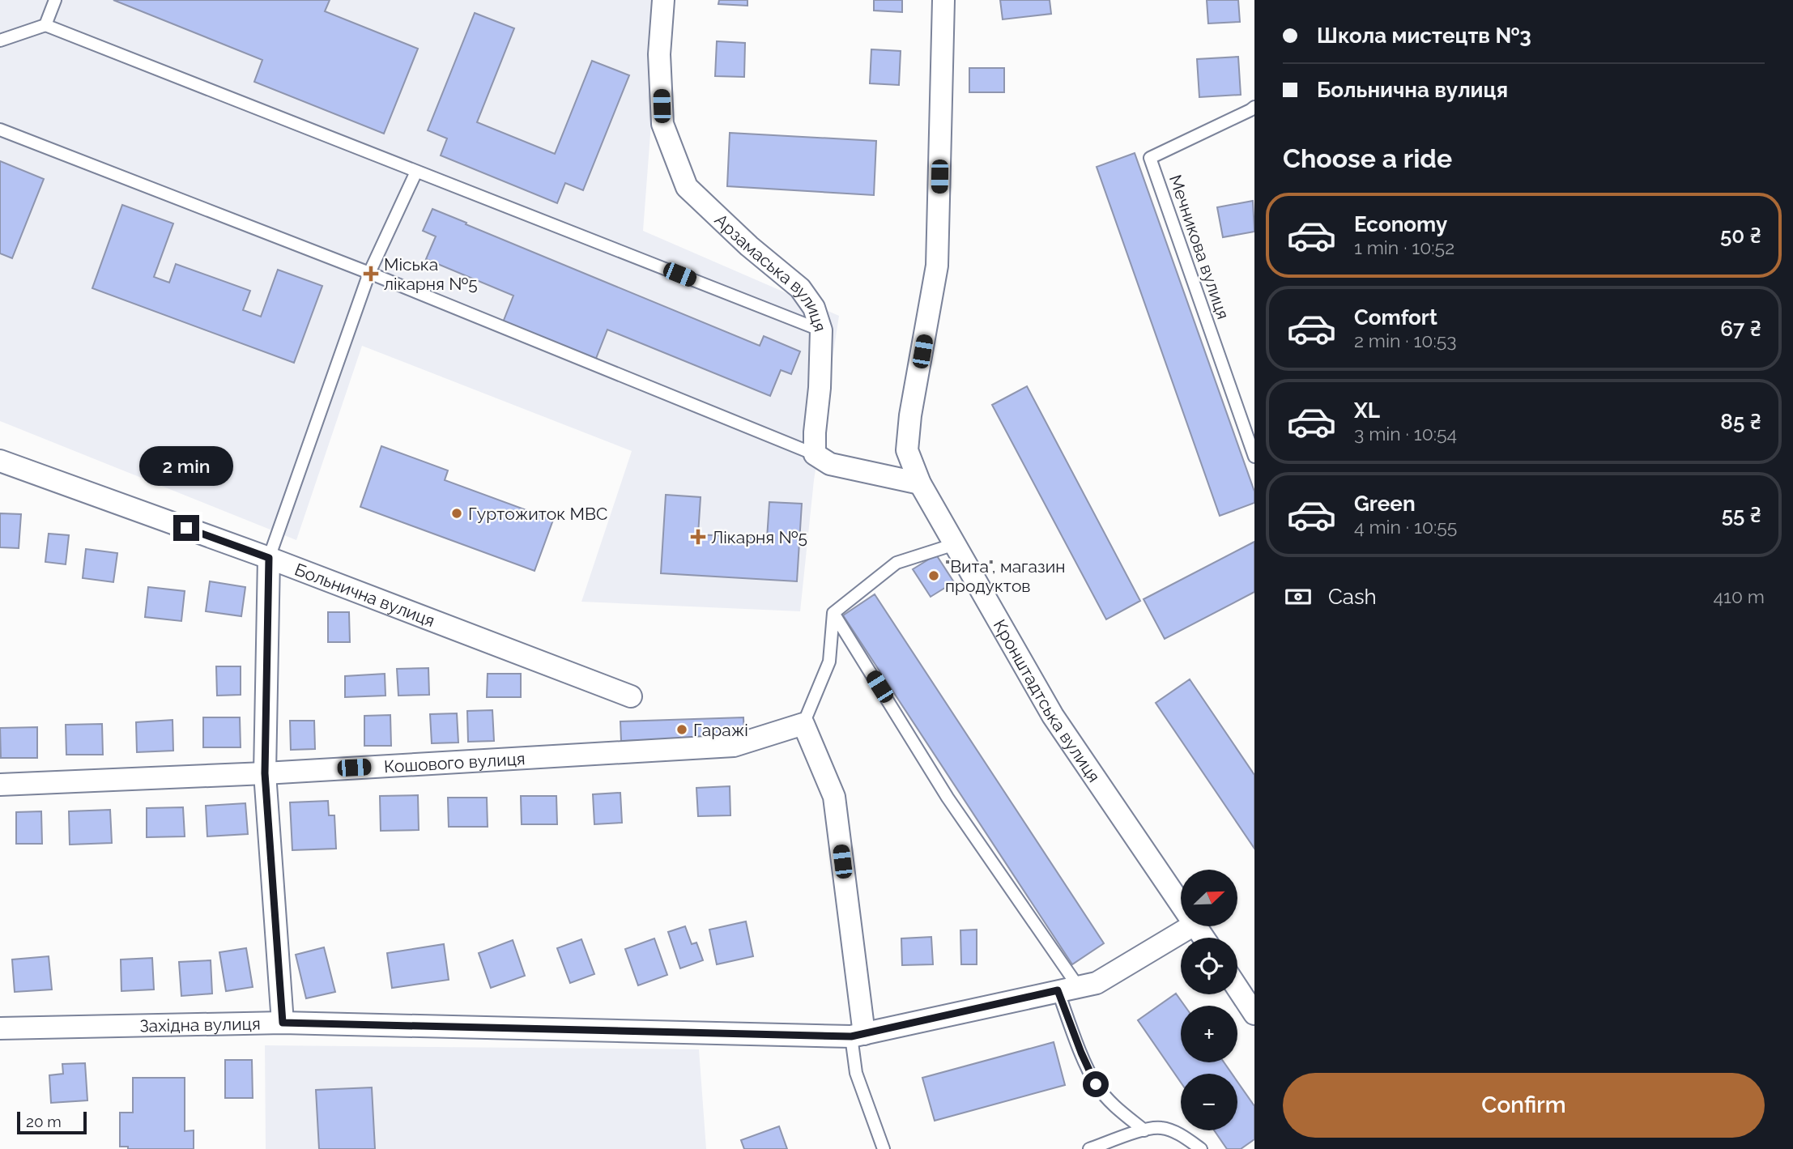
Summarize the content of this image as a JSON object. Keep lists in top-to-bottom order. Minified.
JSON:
{"streets":{"street":["Арзамаська вулиця","Больнична вулиця","Кронштадтська вулиця","Кошового вулиця","Західна вулиця"],"lane":["Мечникова вулиця"]},"places":{"health":["Міська лікарня №5","Лікарня №5"],"other":["Гуртожиток МВС","\"Вита\", магазин продуктов","Гаражі"]},"scale_bar":"20 m","north":"top right","page":{"banner":["Школа мистецтв №3","Больнична вулиця"],"heading":"Choose a ride","list":[{"name":"Economy","note":"1 min · 10:52","value":"50 ₴"},{"name":"Comfort","note":"2 min · 10:53","value":"67 ₴"},{"name":"XL","note":"3 min · 10:54","value":"85 ₴"},{"name":"Green","note":"4 min · 10:55","value":"55 ₴"}],"bubble":"2 min","pay":["Cash","410 m"],"map_buttons":["+","−"],"buttons":"Confirm","scale":"20 m"}}
